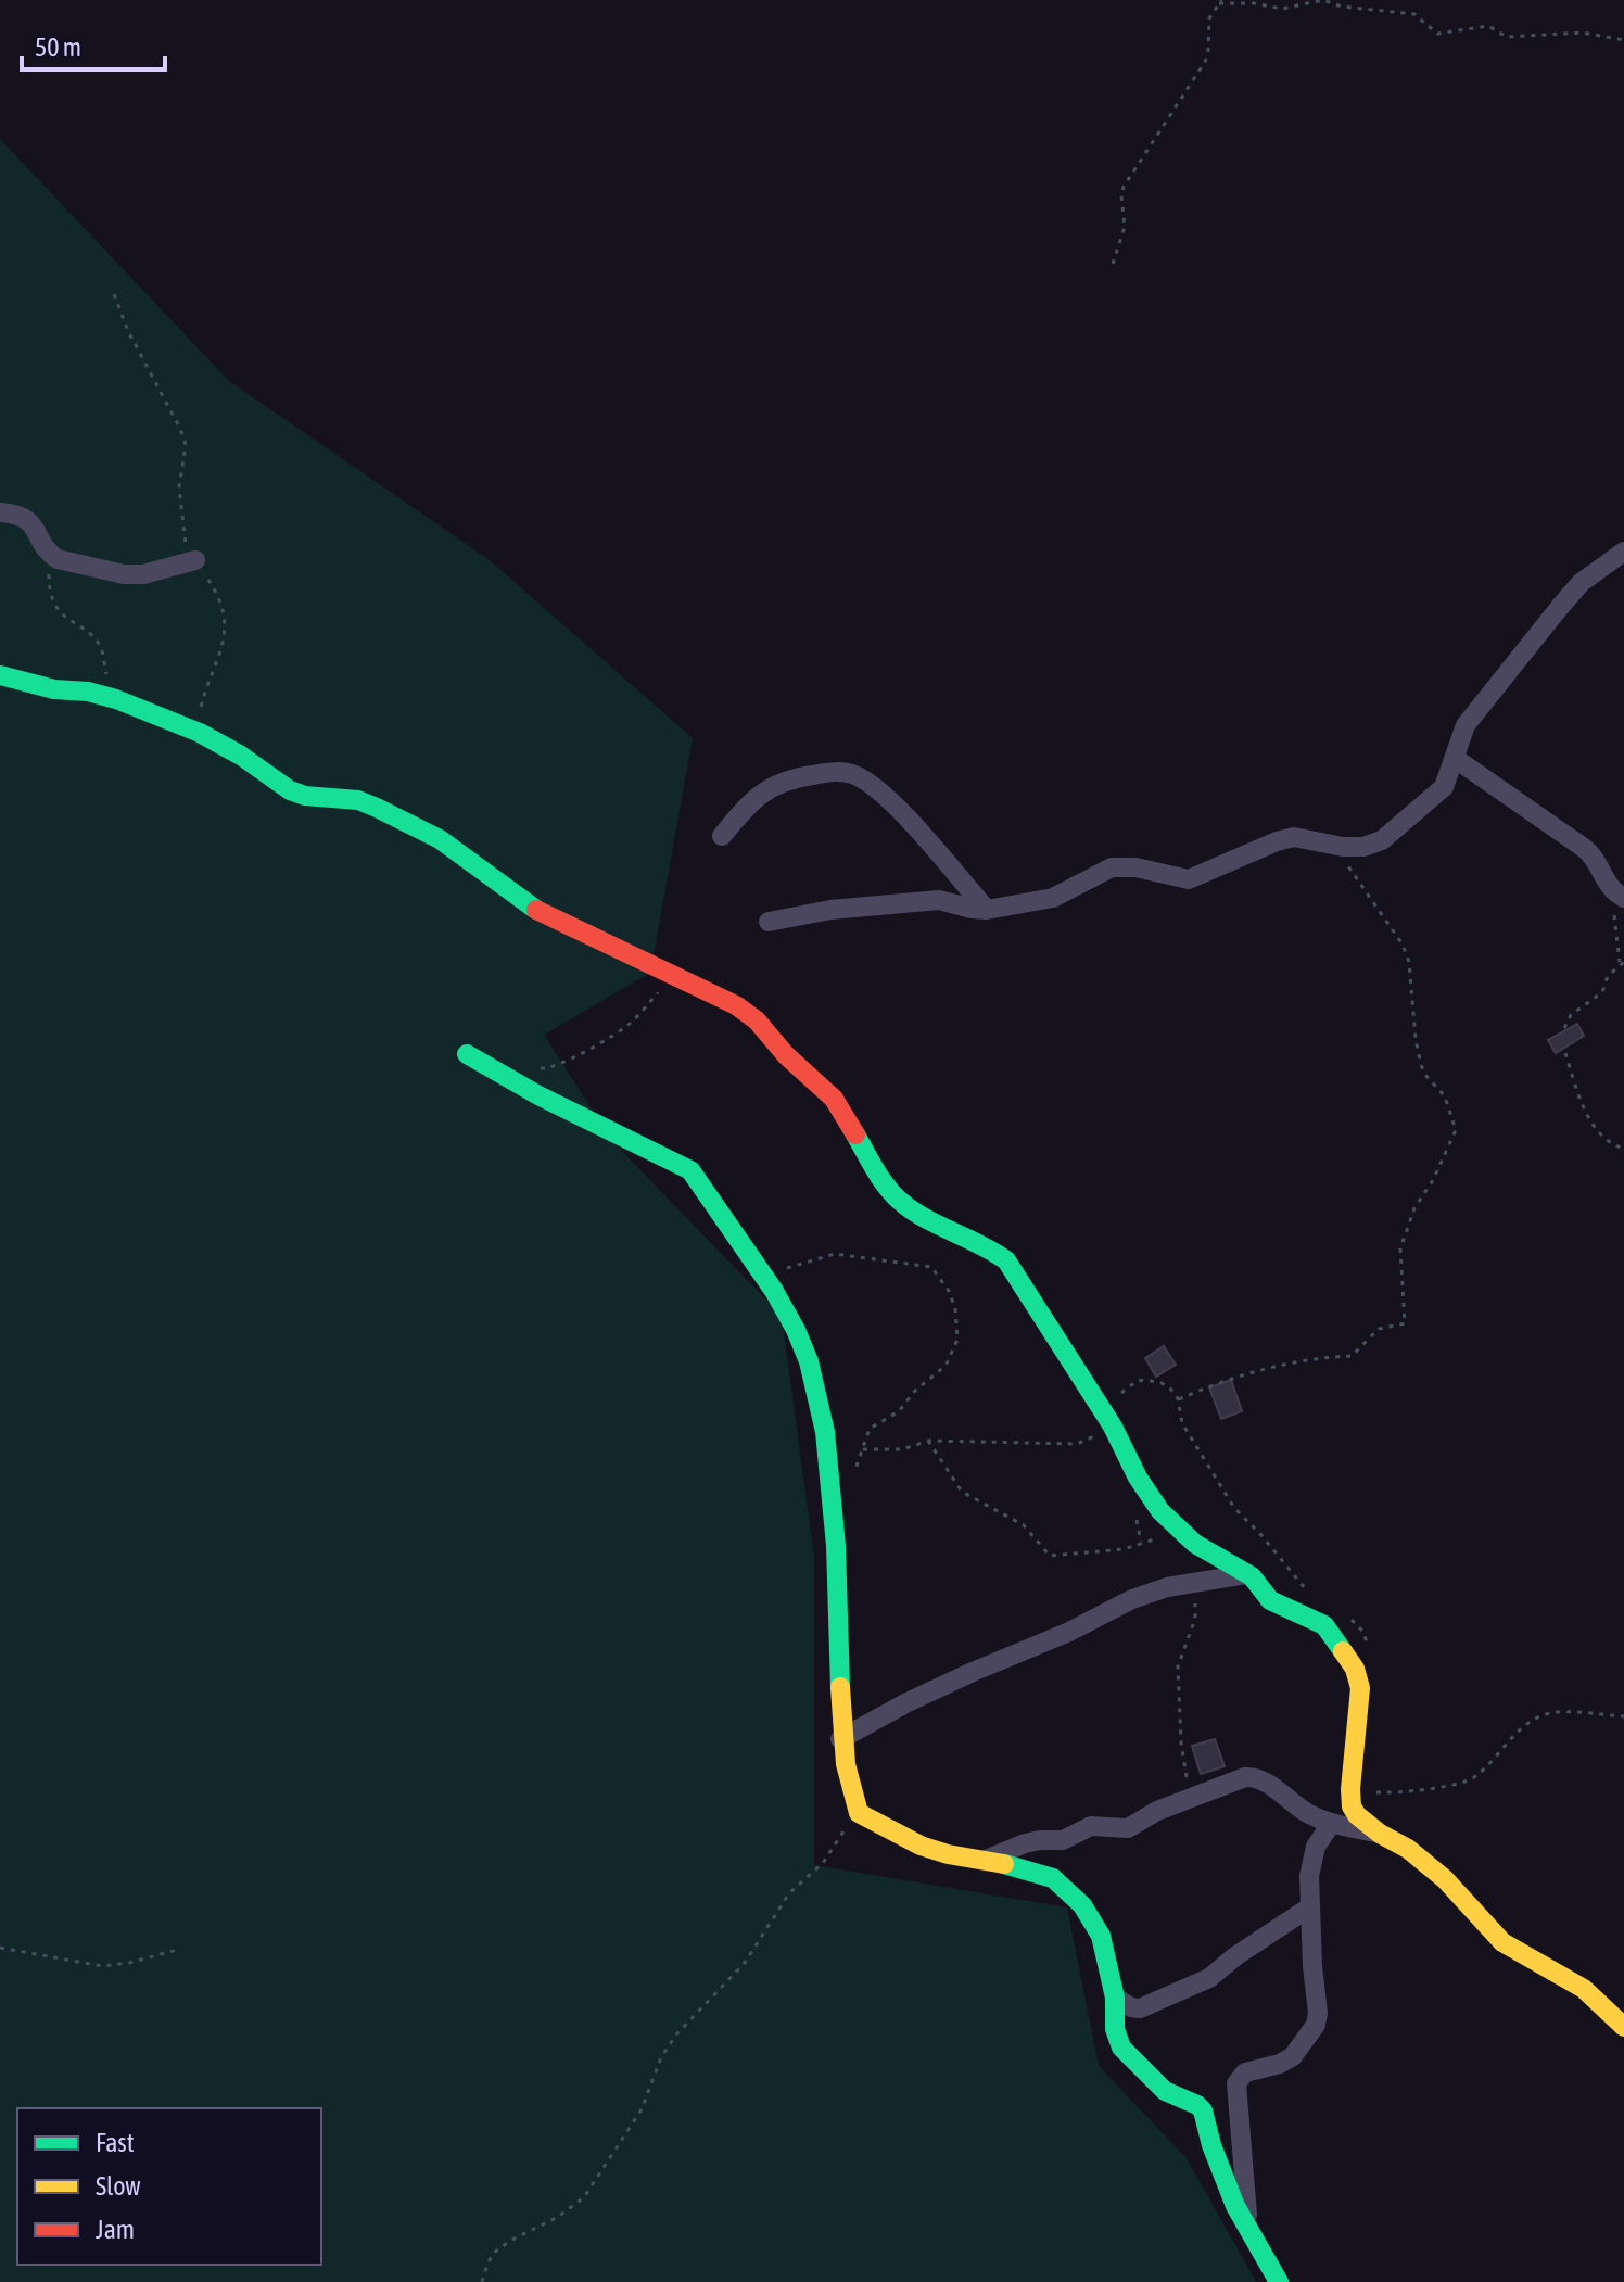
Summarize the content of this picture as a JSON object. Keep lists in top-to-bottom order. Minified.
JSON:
{"legend":["Fast","Slow","Jam"],"scale_bar":"50 m"}
